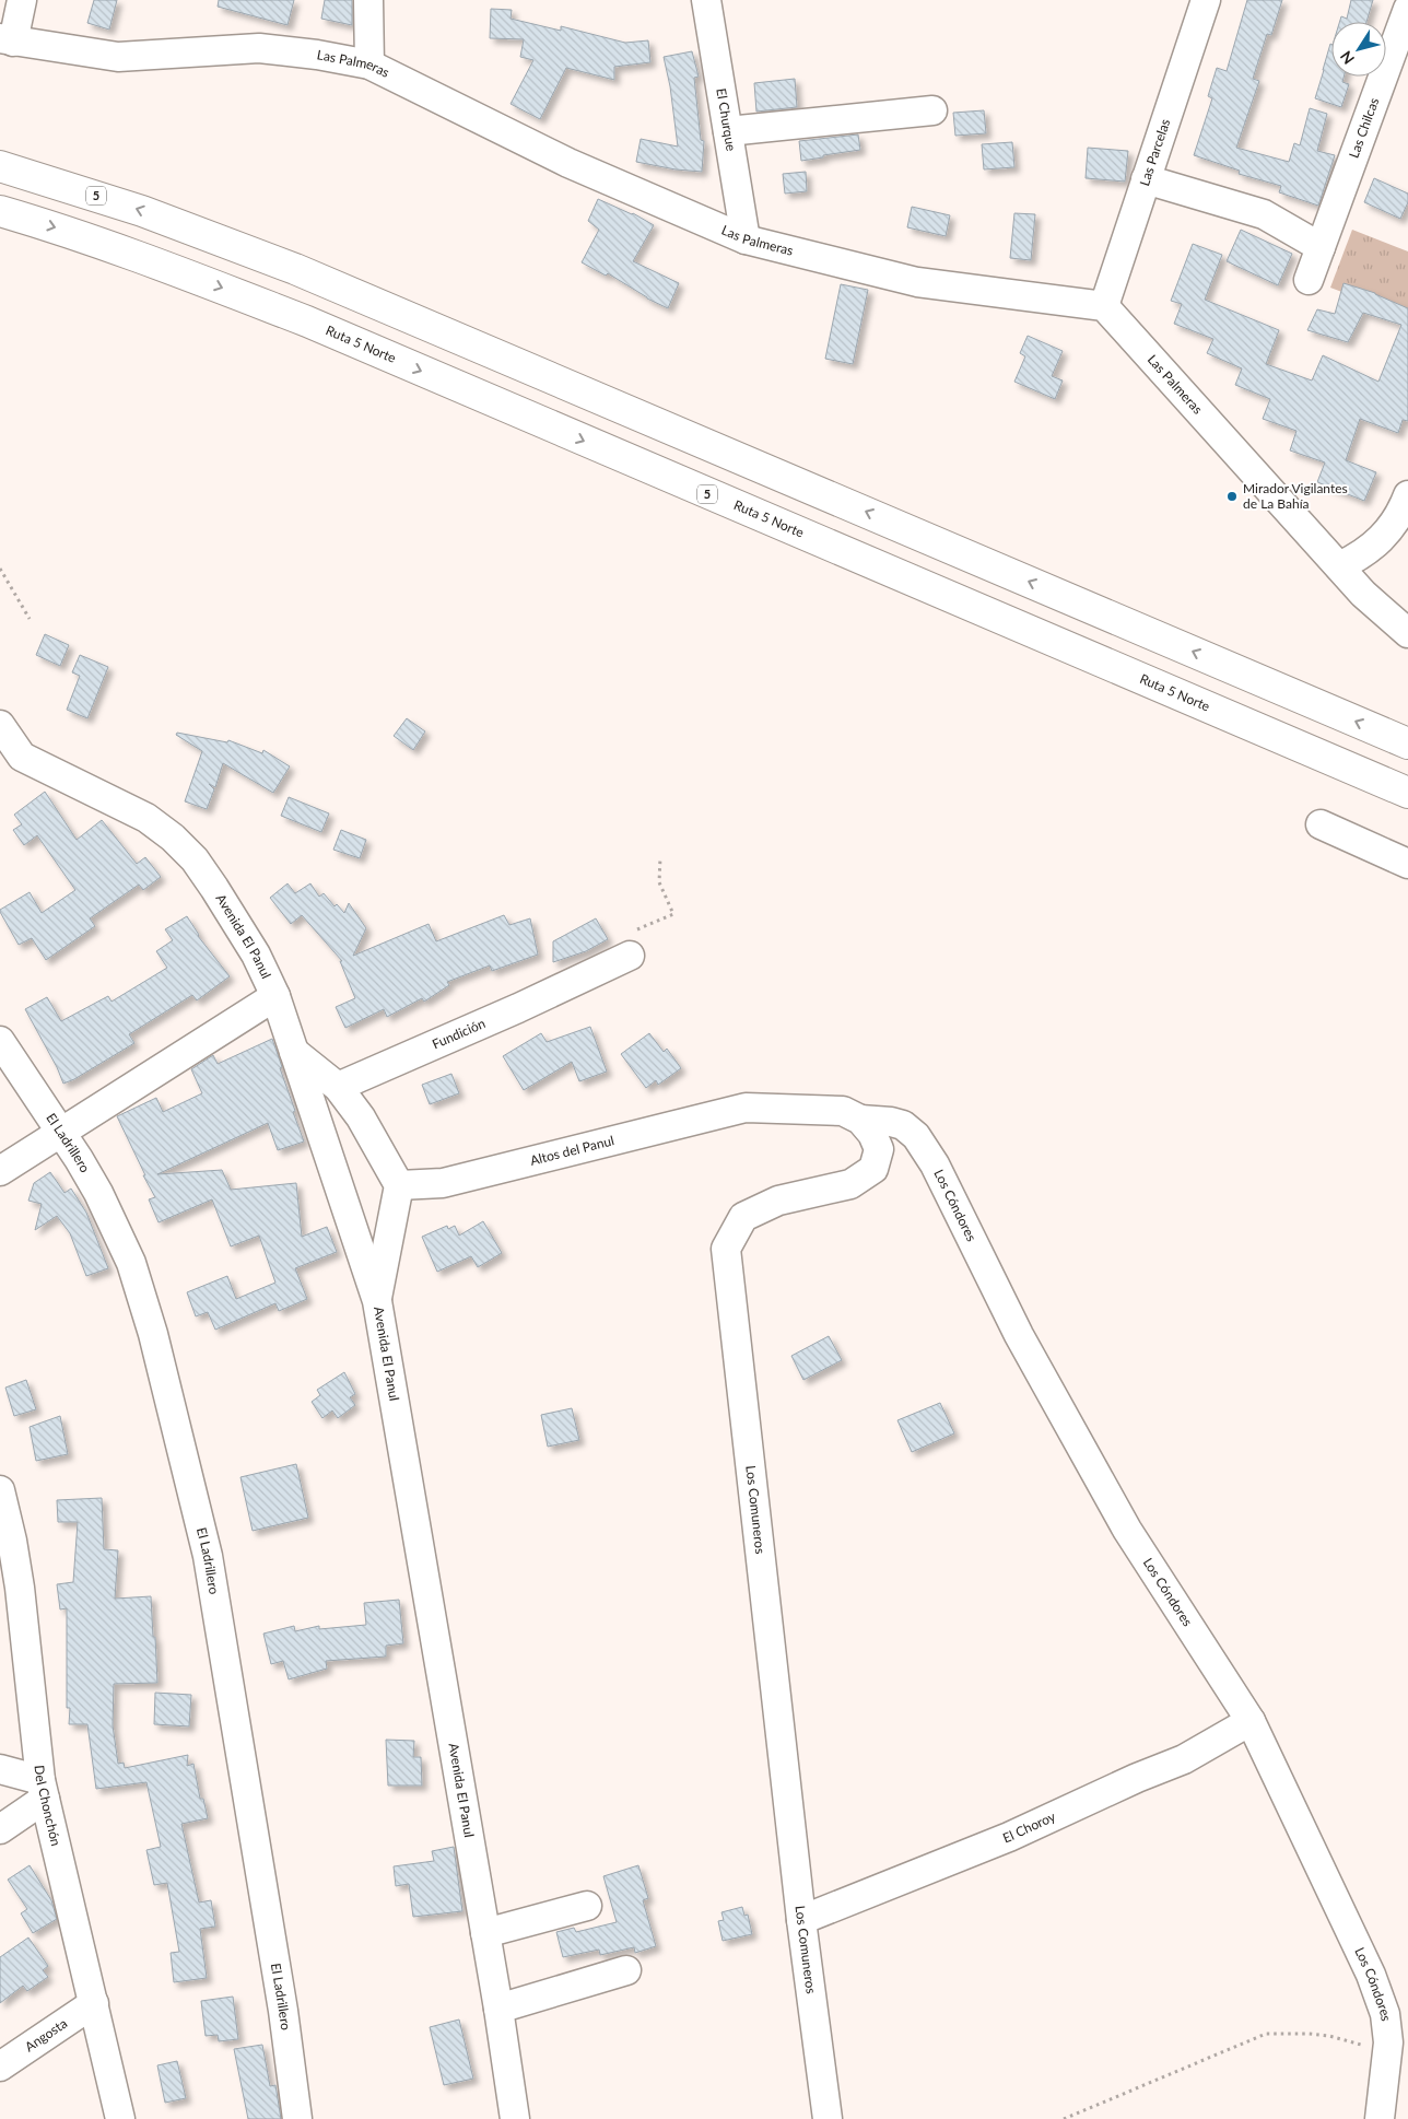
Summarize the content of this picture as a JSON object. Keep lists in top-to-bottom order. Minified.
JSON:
{"streets":{"highway":["5","Ruta 5 Norte"],"street":["Las Palmeras","El Churque","Las Chilcas","Las Parcelas","Avenida El Panul","Fundición","El Ladrillero","Altos del Panul","Los Cóndores","Los Comuneros","Del Chonchón","El Choroy","Angosta"]},"crossings":[["Las Palmeras","El Churque"],["Las Palmeras","Las Parcelas"],["Altos del Panul","Los Cóndores"],["Altos del Panul","Los Comuneros"],["Los Cóndores","Los Comuneros"],["Los Cóndores","El Choroy"],["Los Comuneros","El Choroy"],["Del Chonchón","Angosta"]],"places":["Mirador Vigilantes de La Bahía"],"north":"bottom left"}
